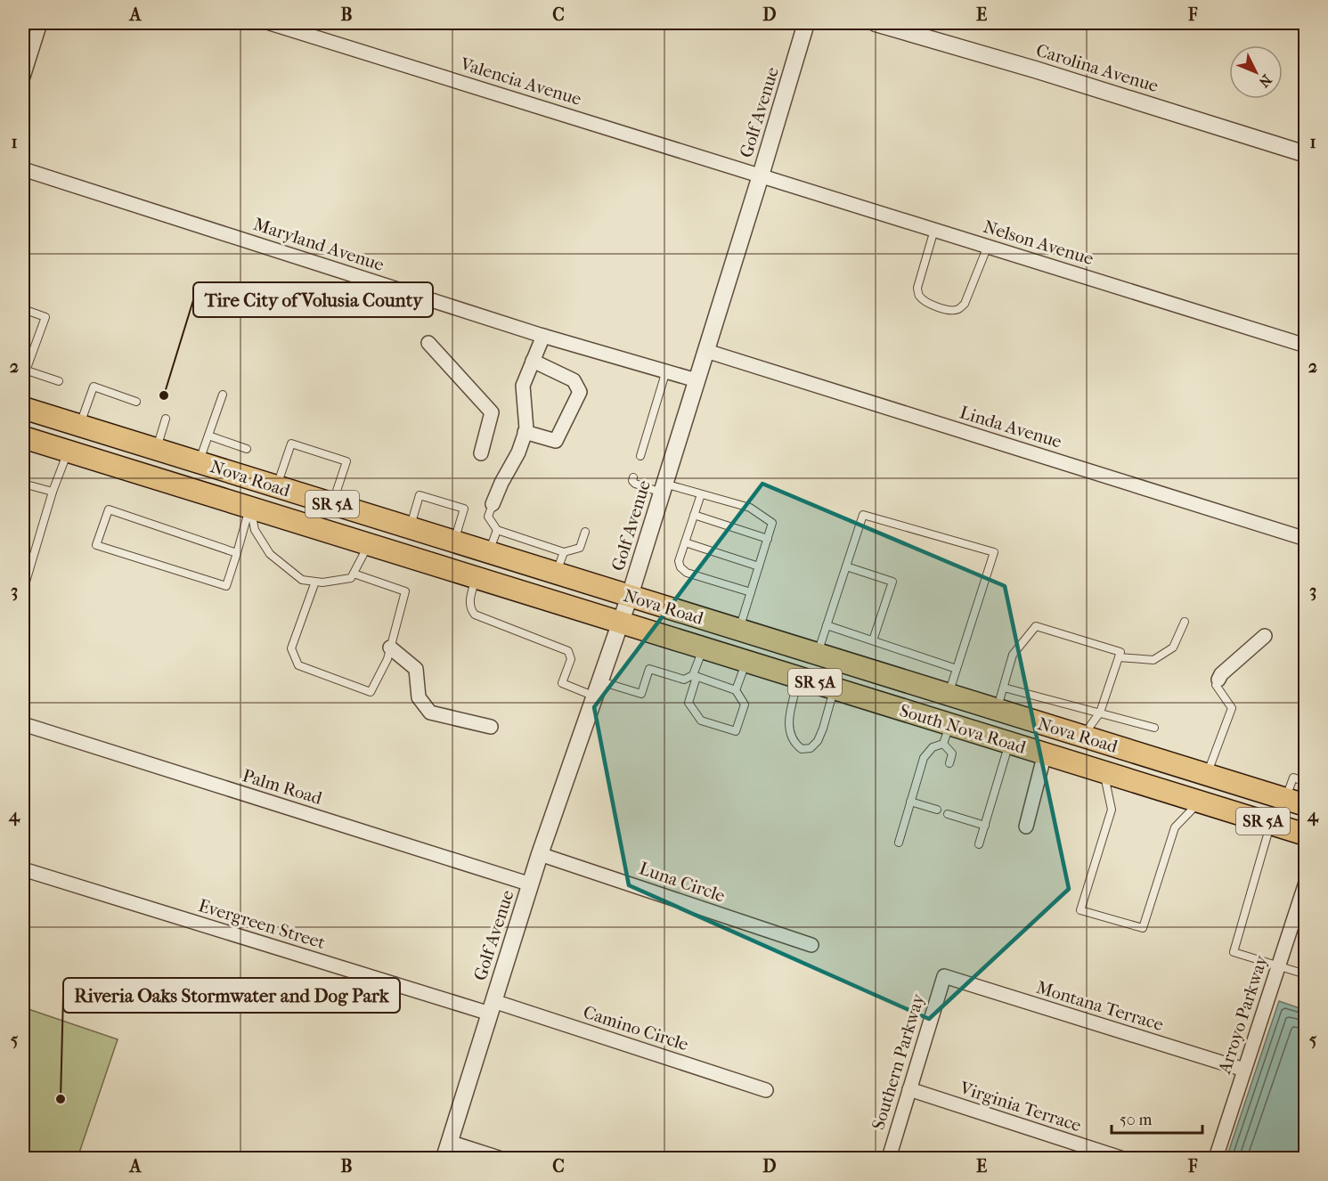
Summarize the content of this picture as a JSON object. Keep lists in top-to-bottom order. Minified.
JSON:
{"streets":{"main road":["Nova Road","SR 5A","South Nova Road"],"street":["Carolina Avenue","Valencia Avenue","Golf Avenue","Nelson Avenue","Maryland Avenue","Linda Avenue","Palm Road","Luna Circle","Evergreen Street","Montana Terrace","Arroyo Parkway","Camino Circle","Southern Parkway","Virginia Terrace"]},"crossings":[["Valencia Avenue","Golf Avenue"],["Valencia Avenue","Nelson Avenue"],["Golf Avenue","Nelson Avenue"],["Golf Avenue","Maryland Avenue"],["Golf Avenue","Linda Avenue"],["Golf Avenue","Nova Road"],["Golf Avenue","South Nova Road"],["Golf Avenue","Palm Road"],["Golf Avenue","Luna Circle"],["Golf Avenue","Evergreen Street"],["Golf Avenue","Camino Circle"],["Nova Road","South Nova Road"],["Evergreen Street","Camino Circle"],["Montana Terrace","Arroyo Parkway"],["Montana Terrace","Southern Parkway"],["Southern Parkway","Virginia Terrace"]],"places":["Tire City of Volusia County","Riveria Oaks Stormwater and Dog Park"],"scale_bar":"50 m","north":"bottom right","grid":{"columns":["A","B","C","D","E","F"],"rows":["1","2","3","4","5"]}}
